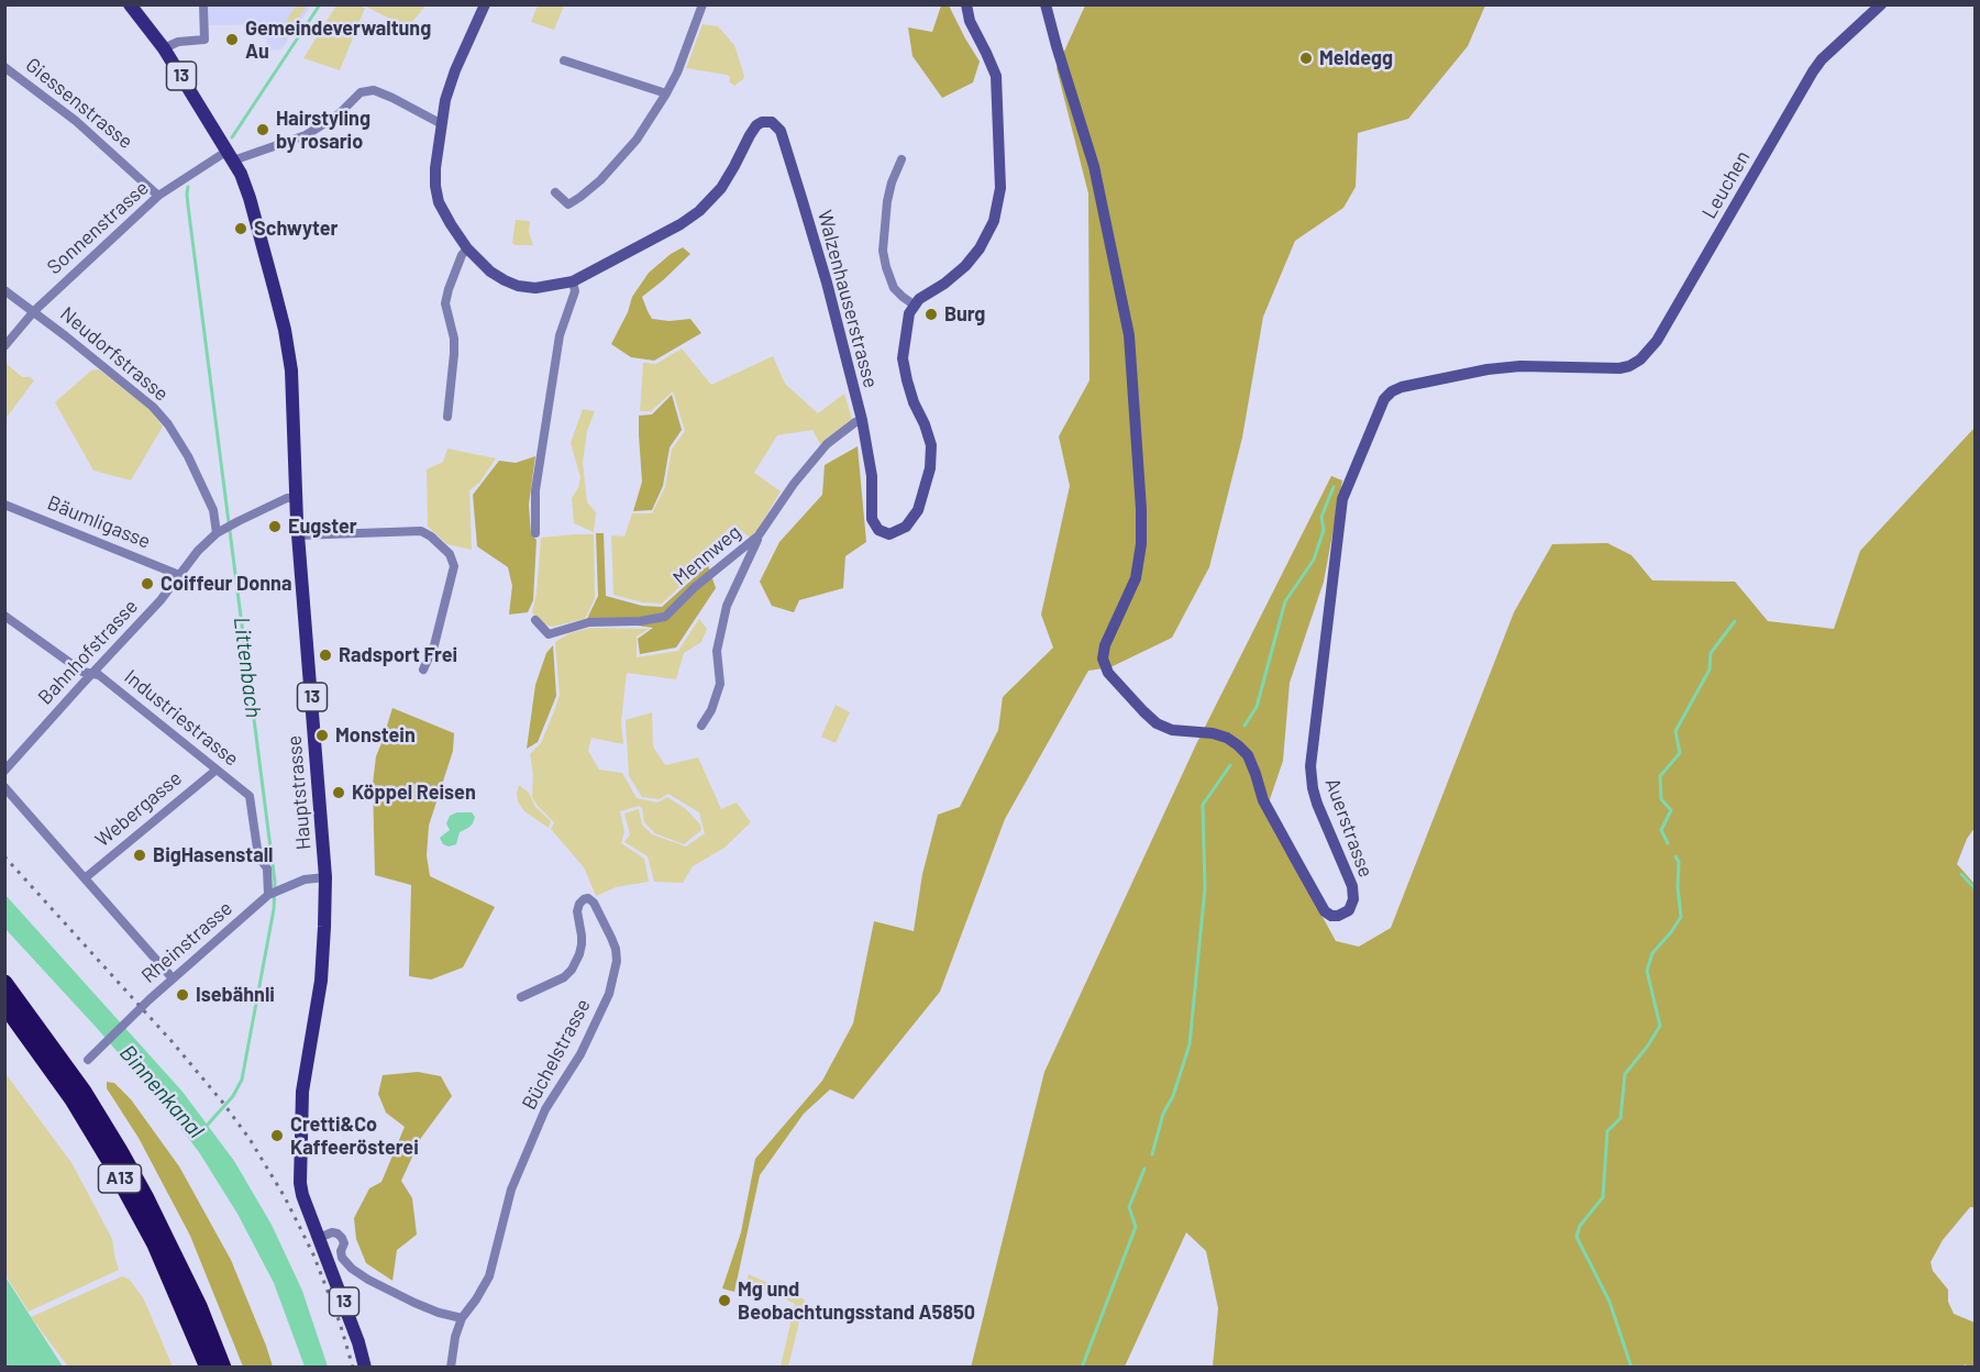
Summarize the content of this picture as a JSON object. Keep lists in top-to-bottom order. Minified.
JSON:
{"streets":{"highway":["A13"],"main road":["13","Hauptstrasse"],"street":["Giessenstrasse","Leuchen","Sonnenstrasse","Walzenhauserstrasse","Neudorfstrasse","Bäumligasse","Mennweg","Bahnhofstrasse","Industriestrasse","Webergasse","Auerstrasse","Rheinstrasse","Büchelstrasse"]},"crossings":[["Giessenstrasse","Sonnenstrasse"],["Leuchen","Auerstrasse"],["Sonnenstrasse","Walzenhauserstrasse"],["Sonnenstrasse","Neudorfstrasse"],["Sonnenstrasse","Hauptstrasse"],["Walzenhauserstrasse","Mennweg"],["Neudorfstrasse","Bahnhofstrasse"],["Bäumligasse","Bahnhofstrasse"],["Bahnhofstrasse","Industriestrasse"],["Bahnhofstrasse","Hauptstrasse"],["Industriestrasse","Webergasse"],["Industriestrasse","Rheinstrasse"],["Hauptstrasse","Rheinstrasse"]],"water":["Littenbach","Binnenkanal"],"places":["Gemeindeverwaltung Au","Meldegg","Hairstyling by rosario","Schwyter","Burg","Eugster","Coiffeur Donna","Radsport Frei","Monstein","Köppel Reisen","BigHasenstall","Isebähnli","Cretti&Co Kaffeerösterei","Mg und Beobachtungsstand A5850"]}
